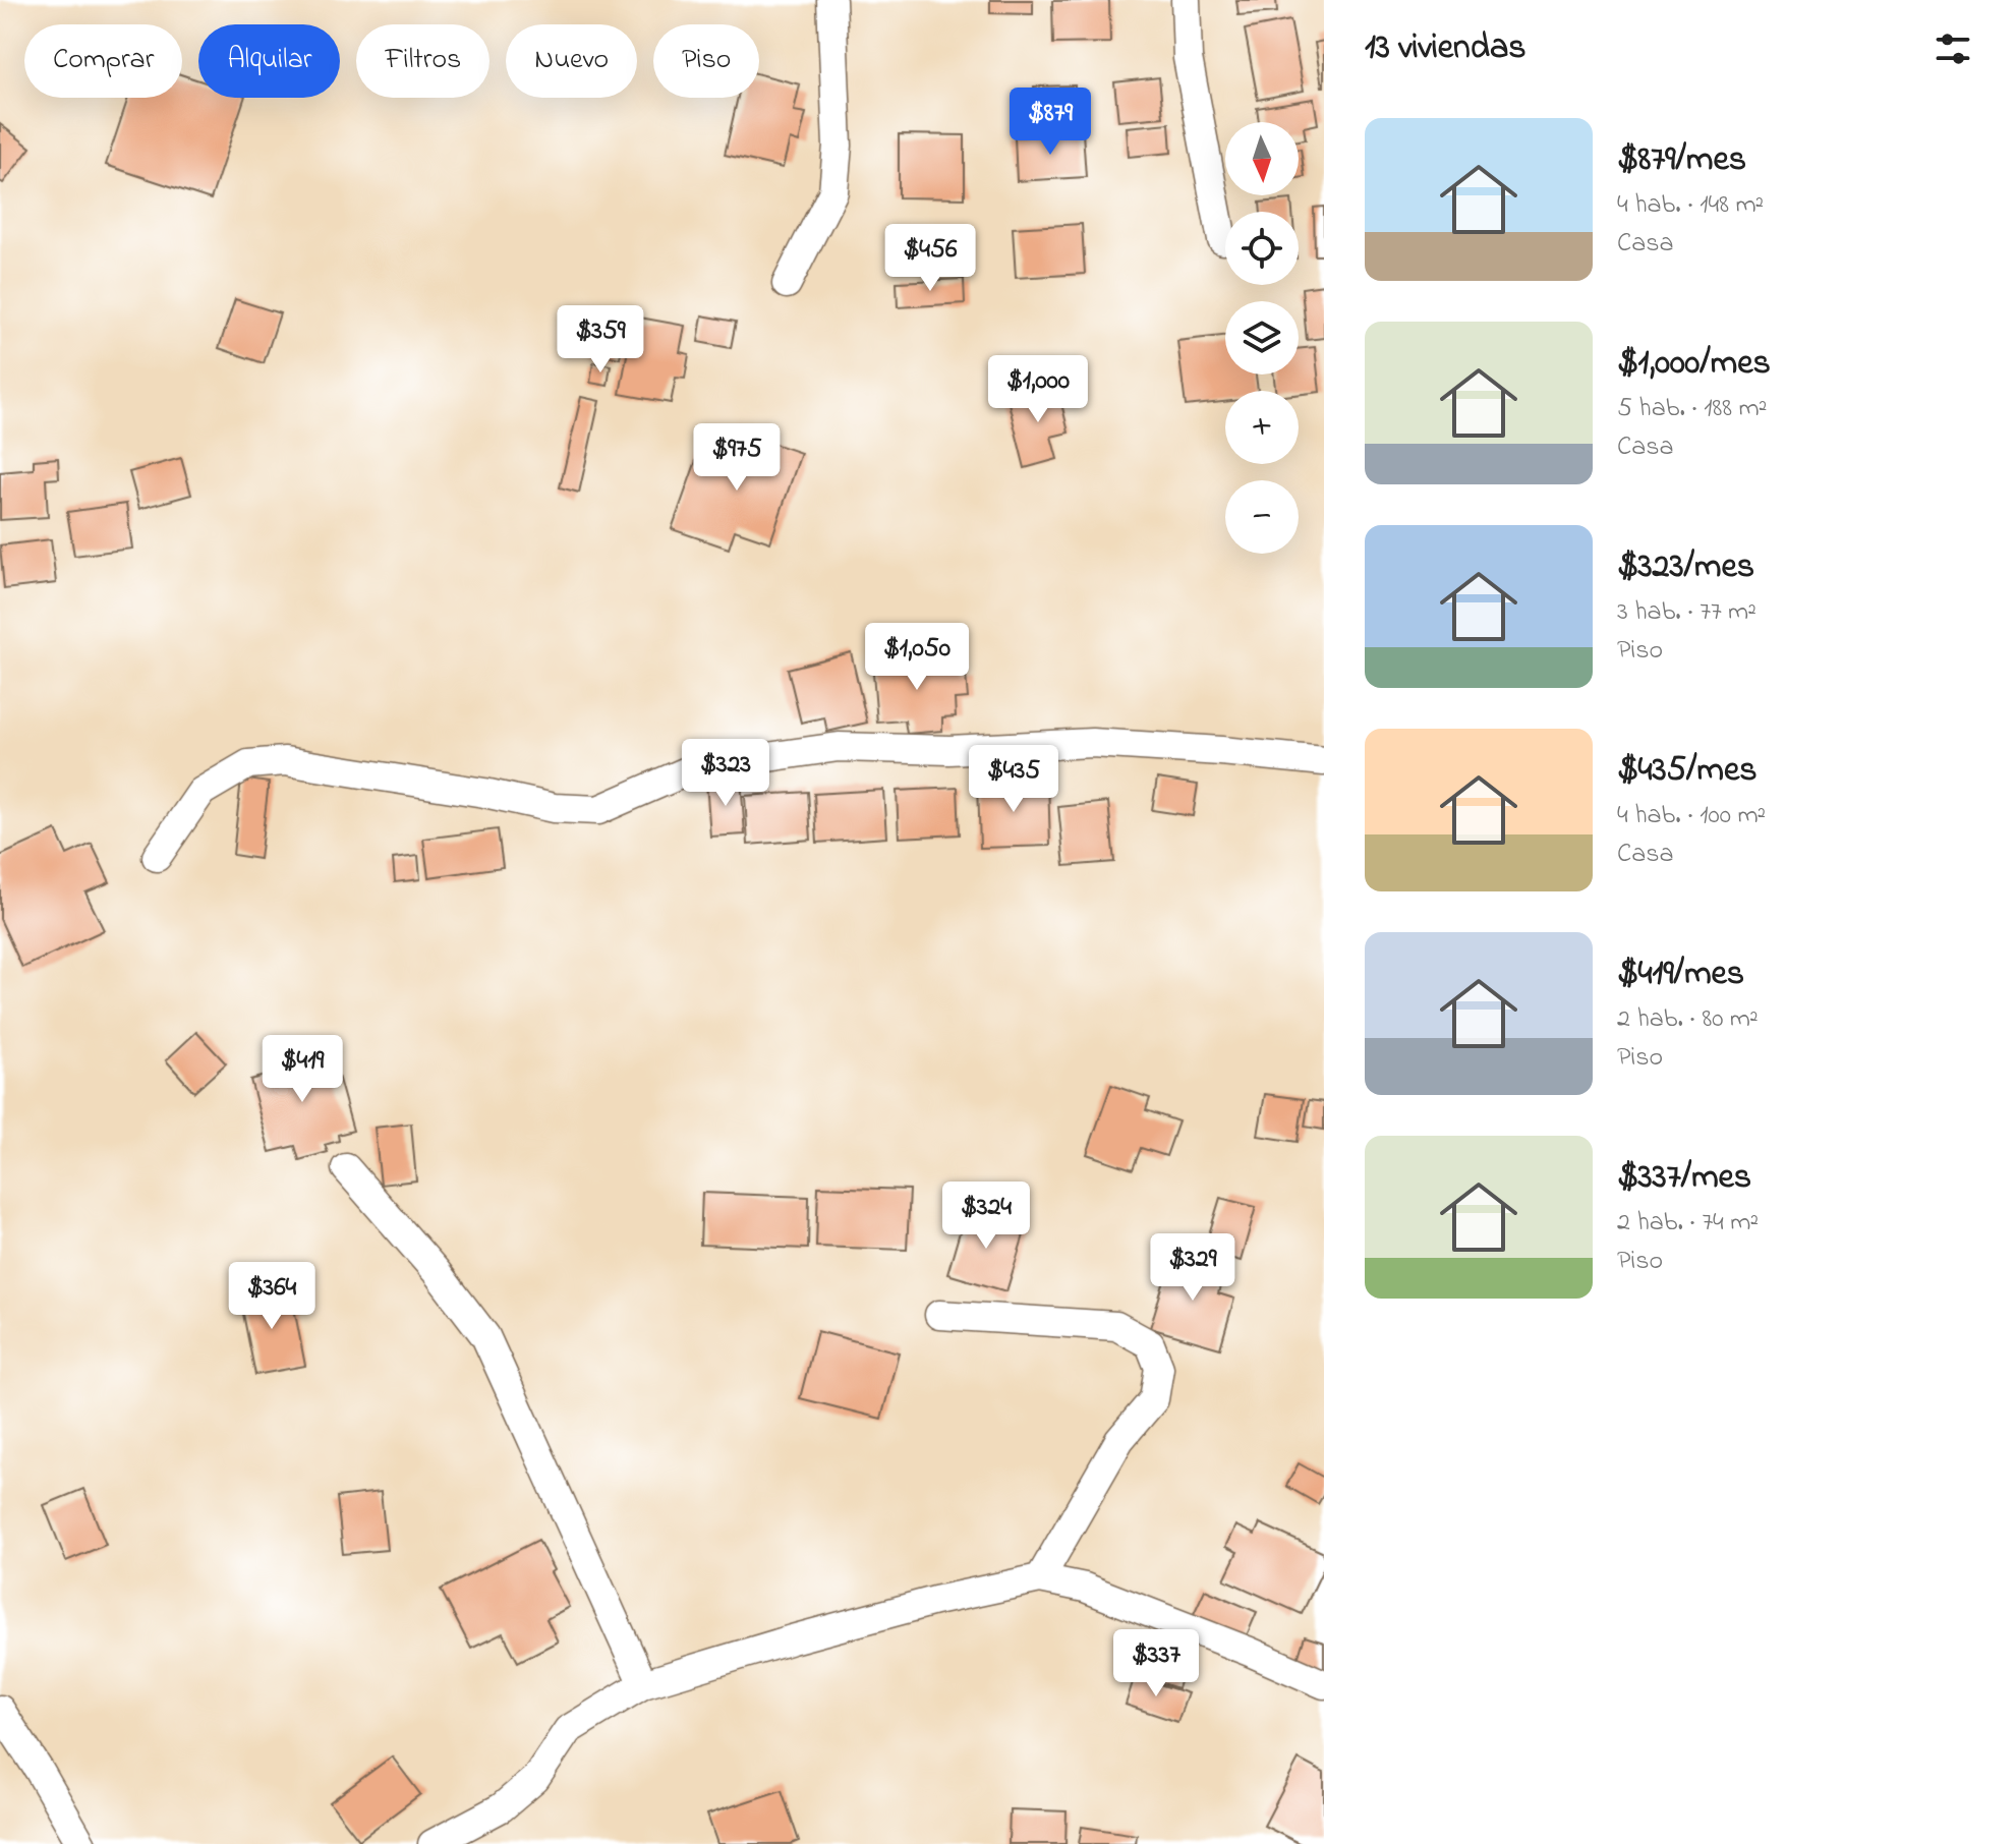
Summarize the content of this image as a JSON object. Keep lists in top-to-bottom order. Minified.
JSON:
{"north":"bottom","page":{"heading":"13 viviendas","chip":["Comprar","Alquilar","Filtros","Nuevo","Piso"],"price":["$879","$456","$359","$1,000","$975","$1,050","$323","$435","$419","$324","$329","$364","$337"],"list":[{"name":"$879/mes","note":"4 hab. · 148 m² · Casa"},{"name":"$1,000/mes","note":"5 hab. · 188 m² · Casa"},{"name":"$323/mes","note":"3 hab. · 77 m² · Piso"},{"name":"$435/mes","note":"4 hab. · 100 m² · Casa"},{"name":"$419/mes","note":"2 hab. · 80 m² · Piso"},{"name":"$337/mes","note":"2 hab. · 74 m² · Piso"}],"map_buttons":["+","−"]}}
